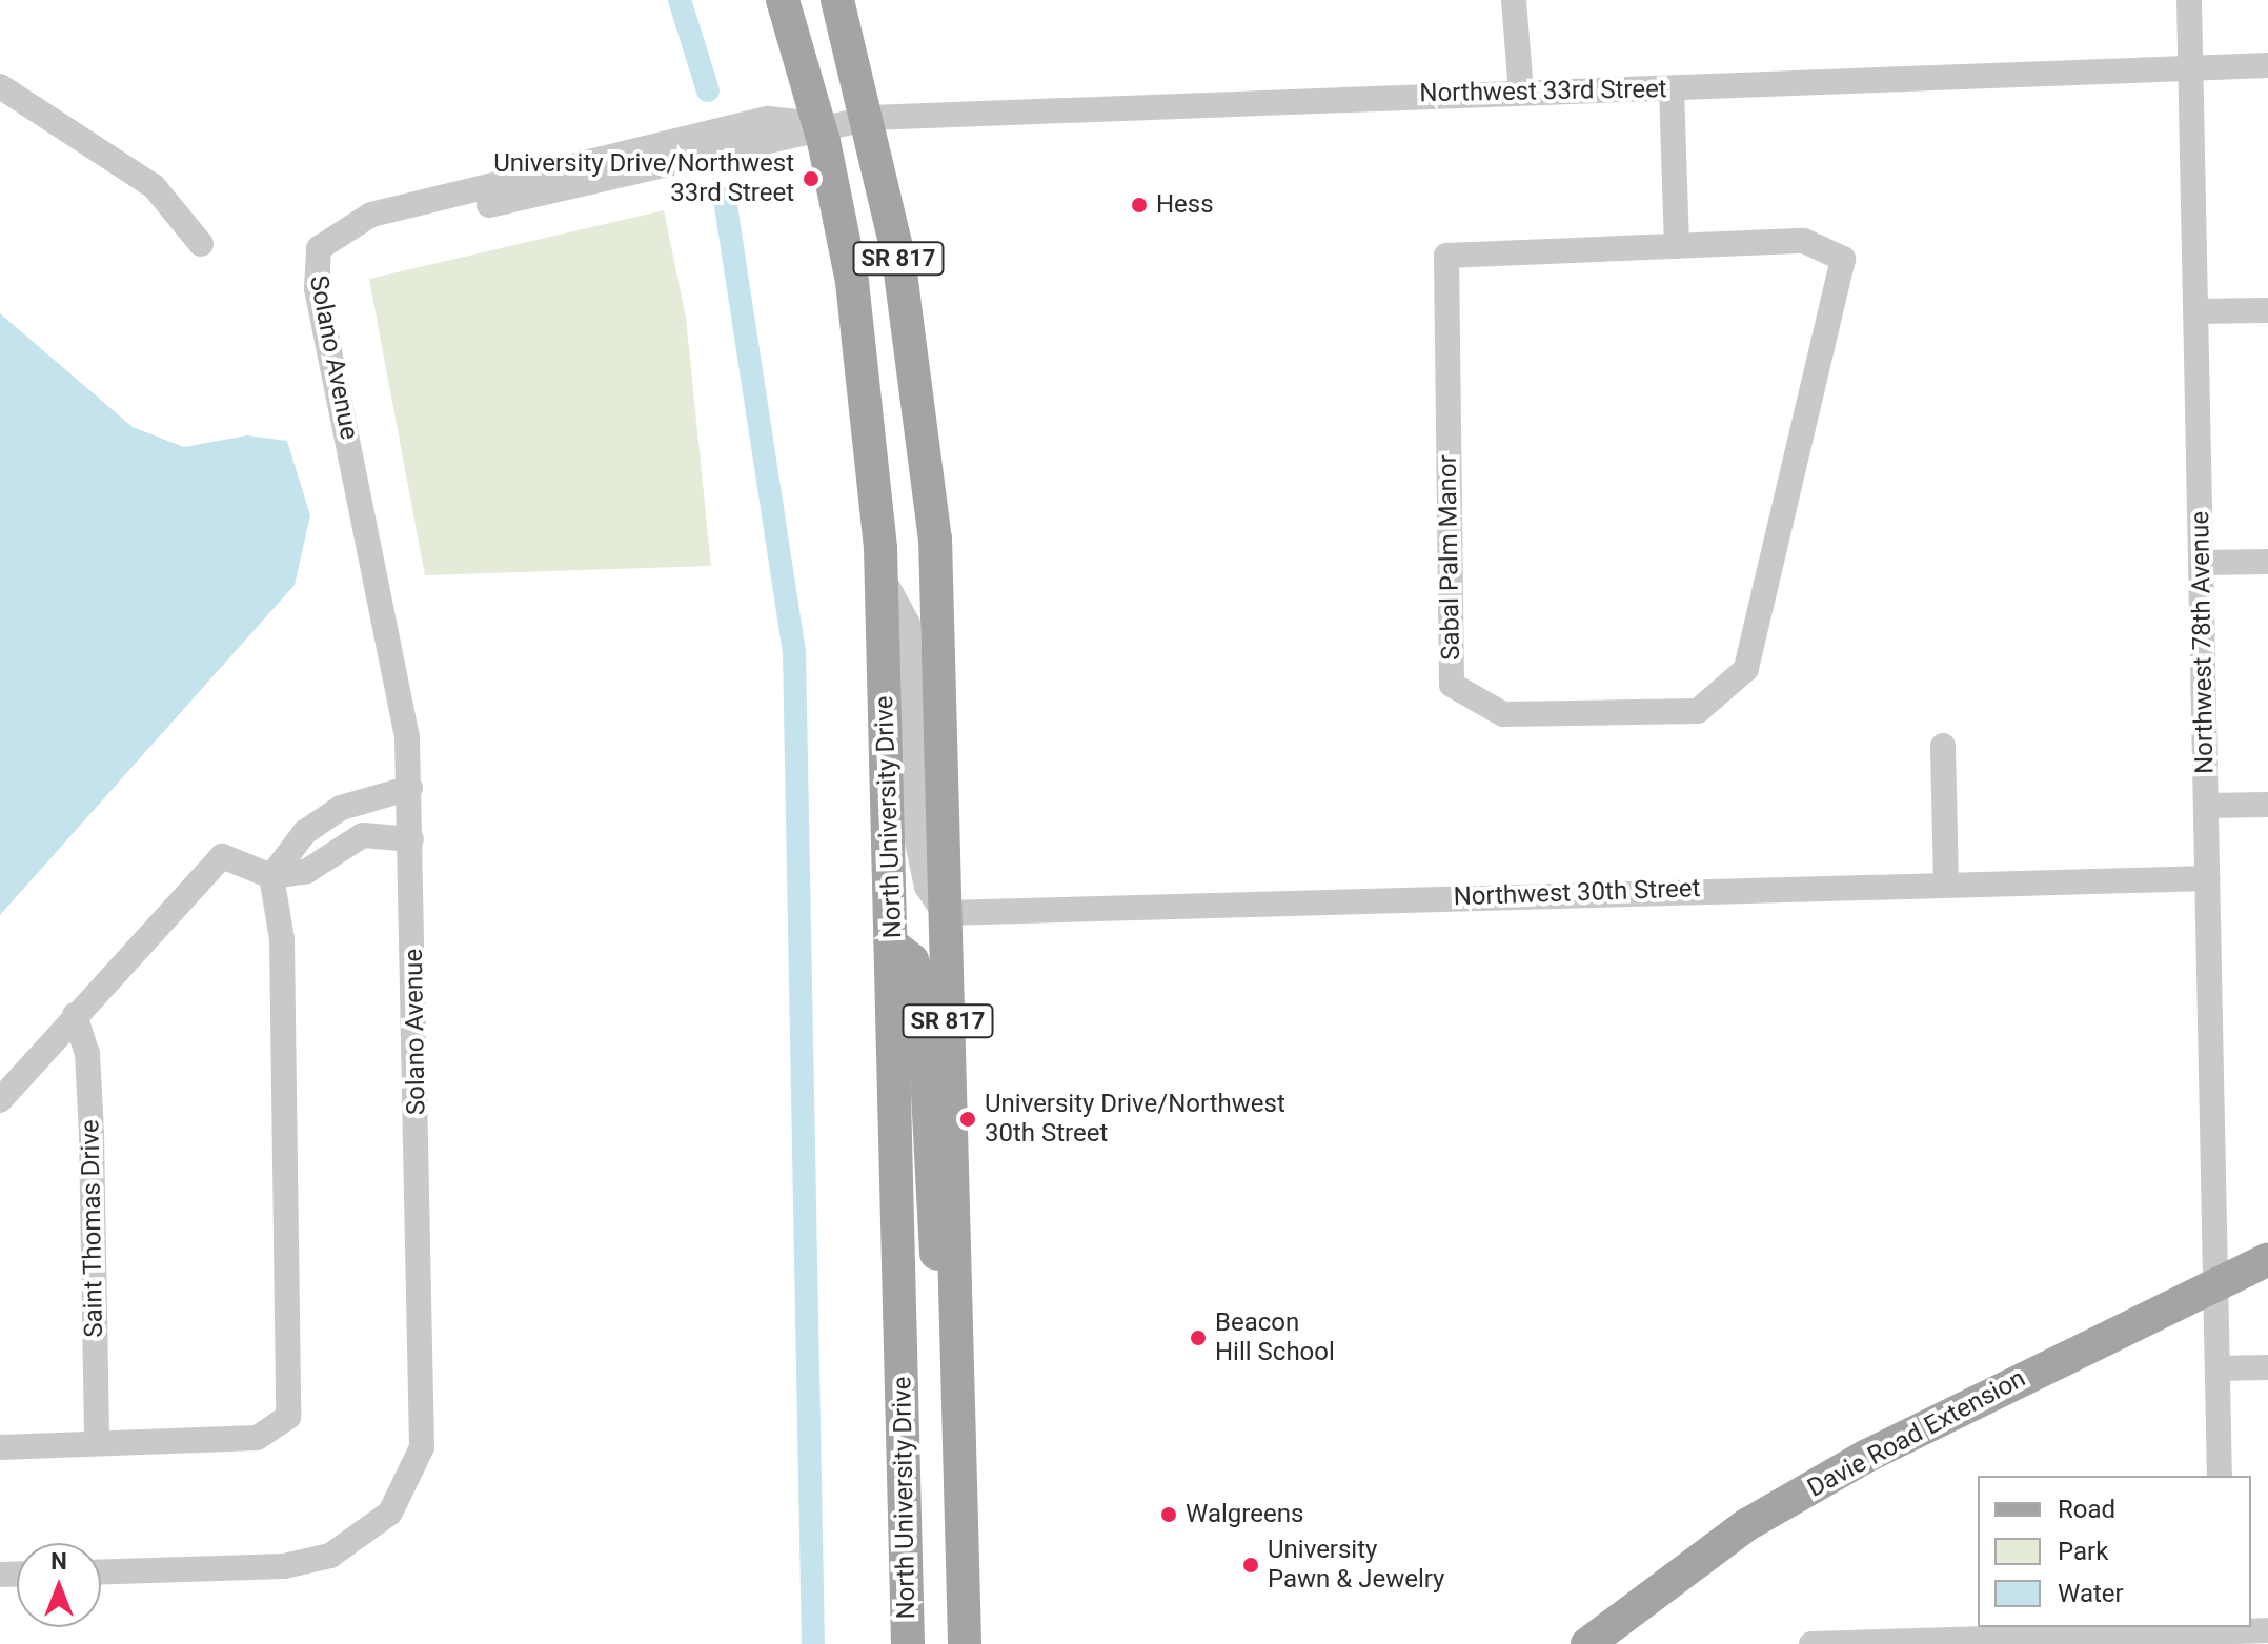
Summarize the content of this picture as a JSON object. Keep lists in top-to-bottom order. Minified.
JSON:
{"streets":{"main road":["SR 817","North University Drive","Davie Road Extension"],"street":["Northwest 33rd Street","Solano Avenue","Sabal Palm Manor","Northwest 78th Avenue","Northwest 30th Street","Saint Thomas Drive"]},"crossings":[["Northwest 33rd Street","Solano Avenue"],["Northwest 33rd Street","Northwest 78th Avenue"],["Northwest 33rd Street","North University Drive"],["Solano Avenue","North University Drive"],["Northwest 78th Avenue","Northwest 30th Street"],["Northwest 78th Avenue","Davie Road Extension"],["North University Drive","Northwest 30th Street"]],"places":["University Drive/Northwest 33rd Street","Hess","University Drive/Northwest 30th Street","Beacon Hill School","Walgreens","University Pawn & Jewelry"],"legend":["Road","Park","Water"],"north":"top"}
